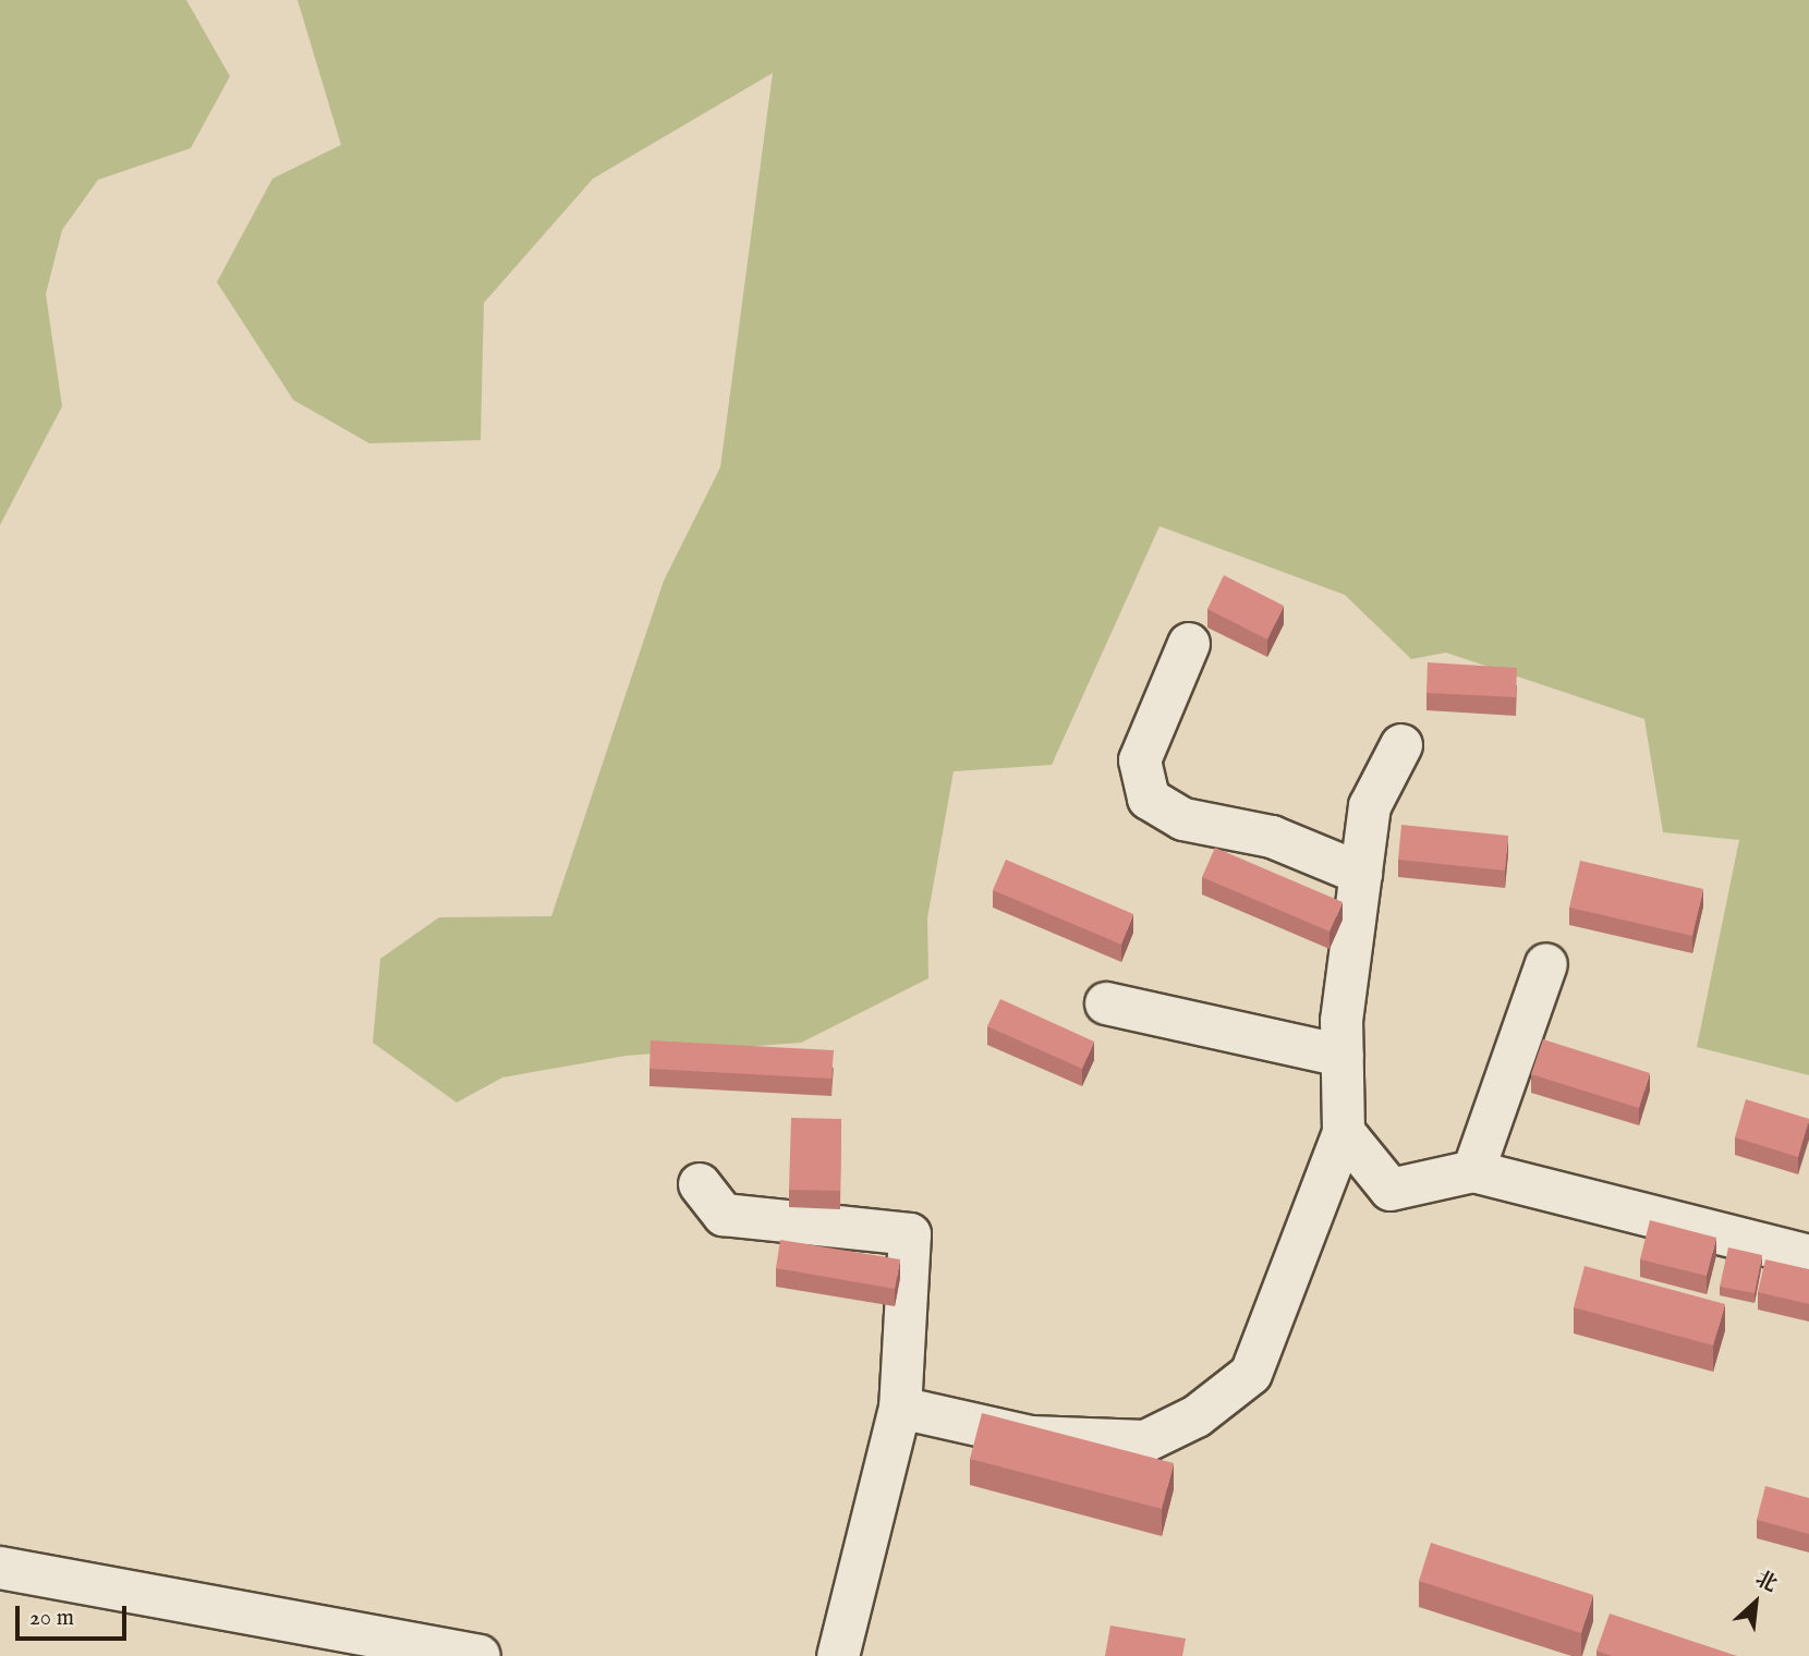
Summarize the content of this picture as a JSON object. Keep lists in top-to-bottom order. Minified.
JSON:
{"scale_bar":"20 m","north":"top right"}
